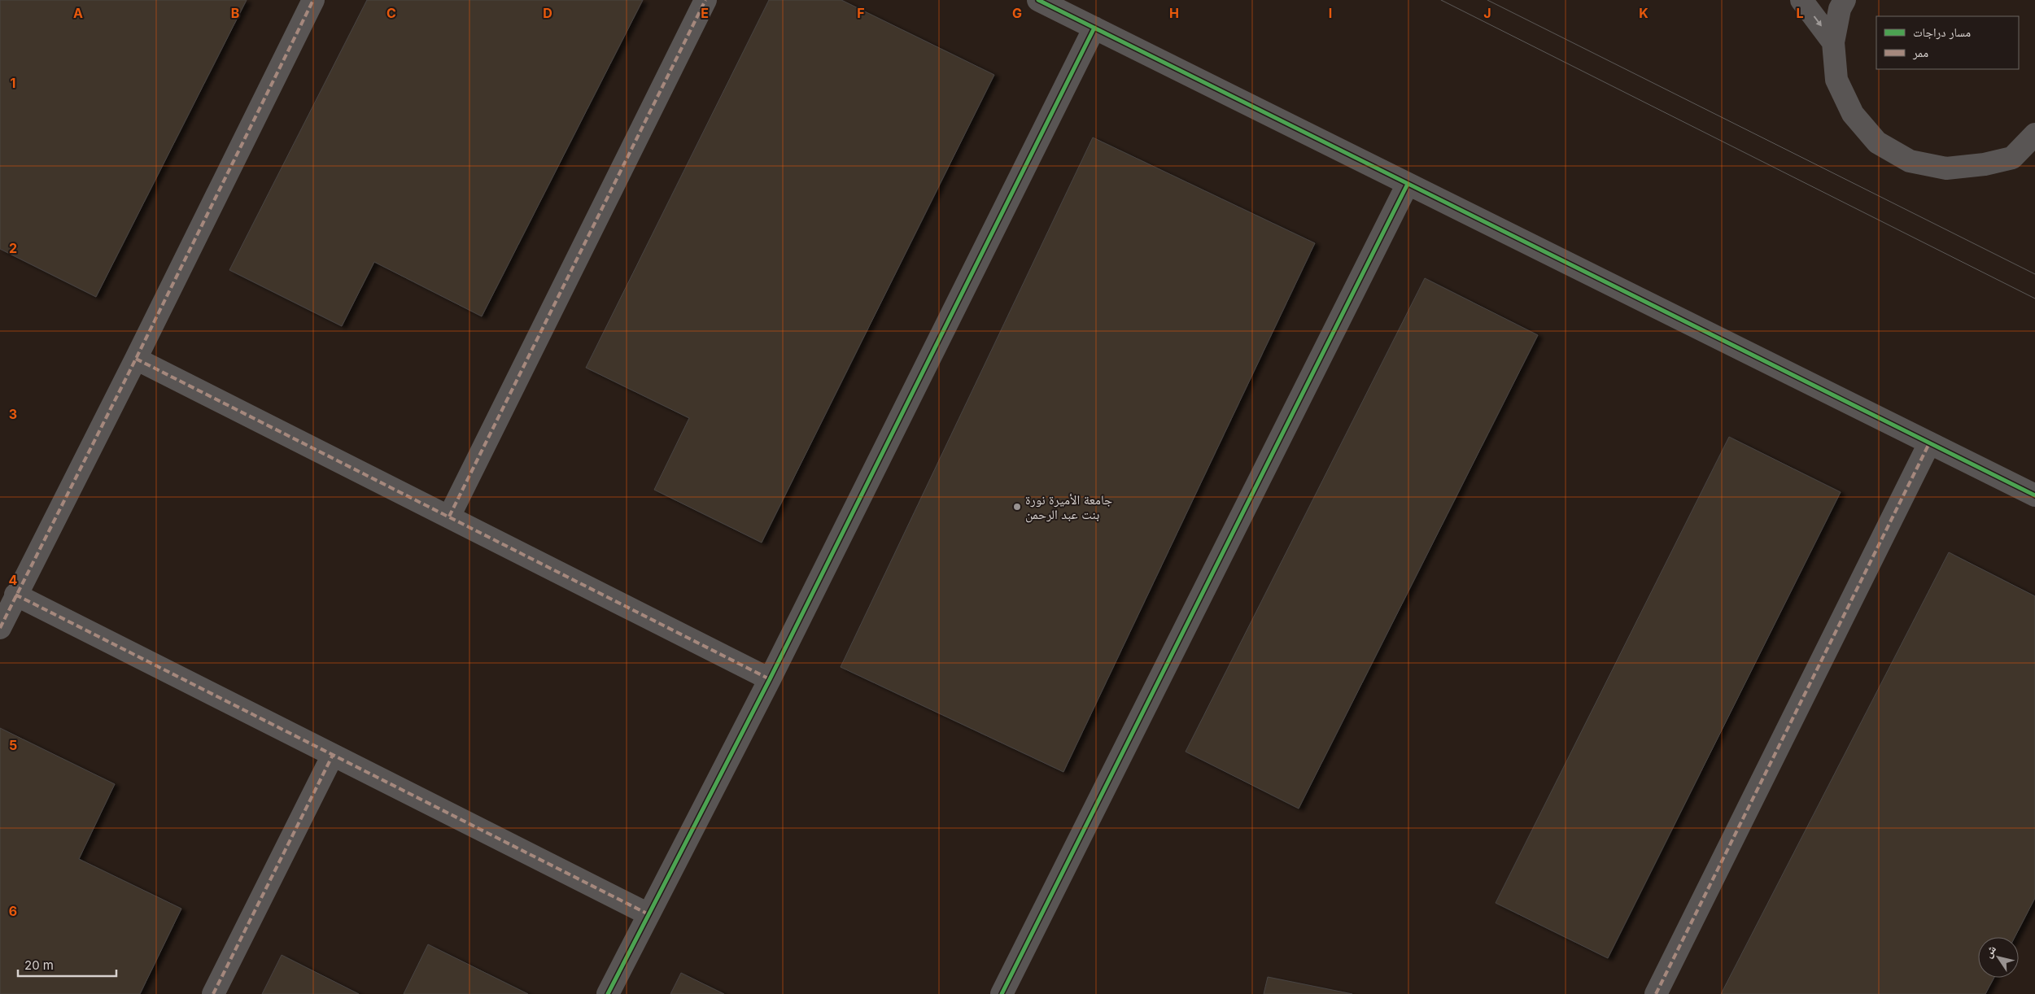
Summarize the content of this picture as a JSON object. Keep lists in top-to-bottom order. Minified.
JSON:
{"places":["جامعة الأميرة نورة بنت عبد الرحمن"],"legend":["مسار دراجات","ممر"],"scale_bar":"20 m","north":"top left","grid":{"columns":["A","B","C","D","E","F","G","H","I","J","K","L"],"rows":["1","2","3","4","5","6"]}}
